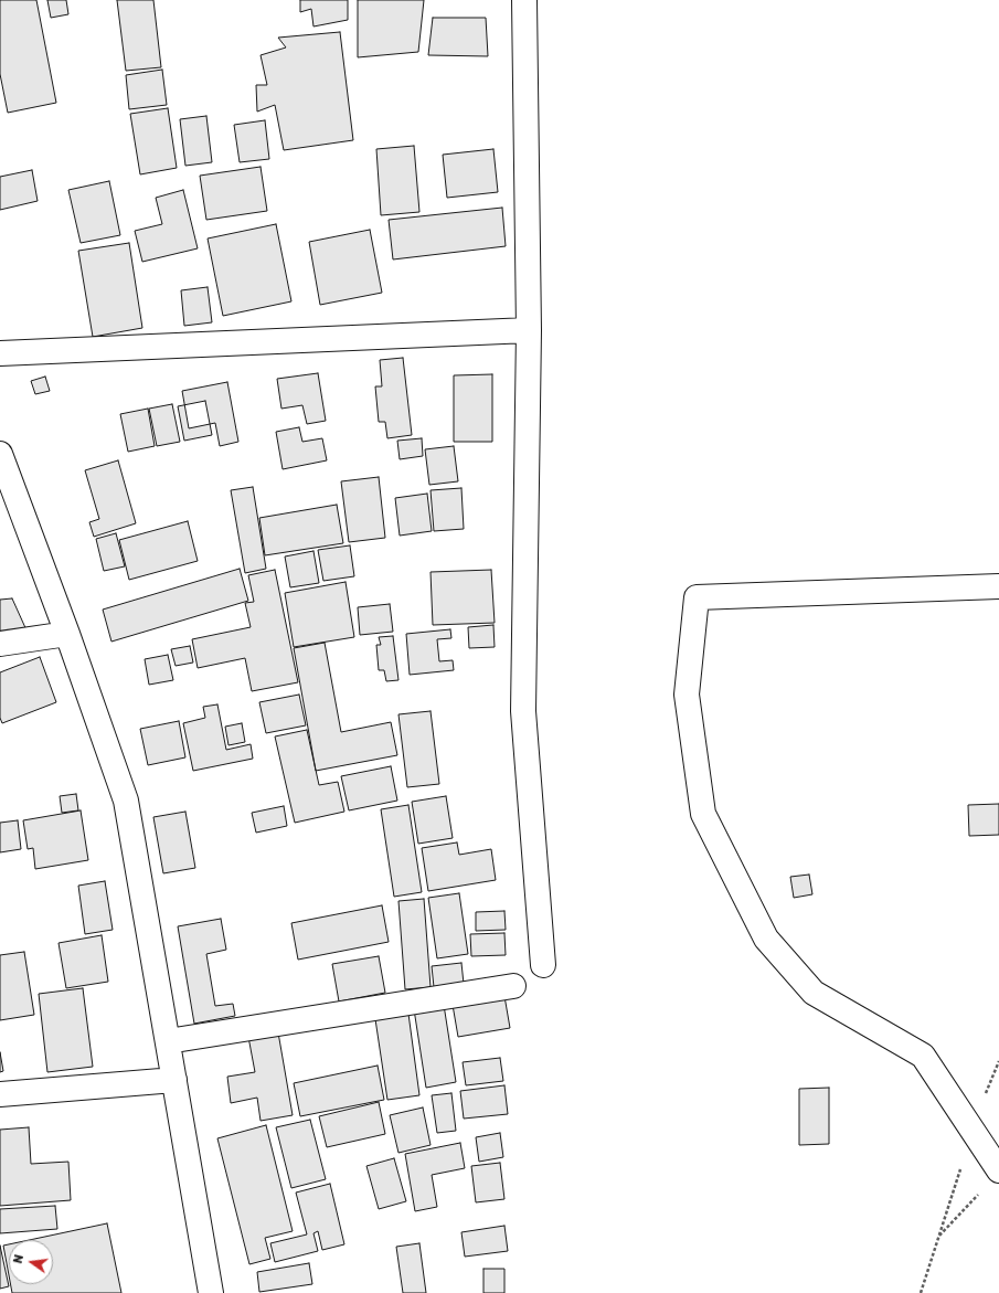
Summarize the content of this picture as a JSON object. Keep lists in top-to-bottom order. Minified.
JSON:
{"north":"left"}
